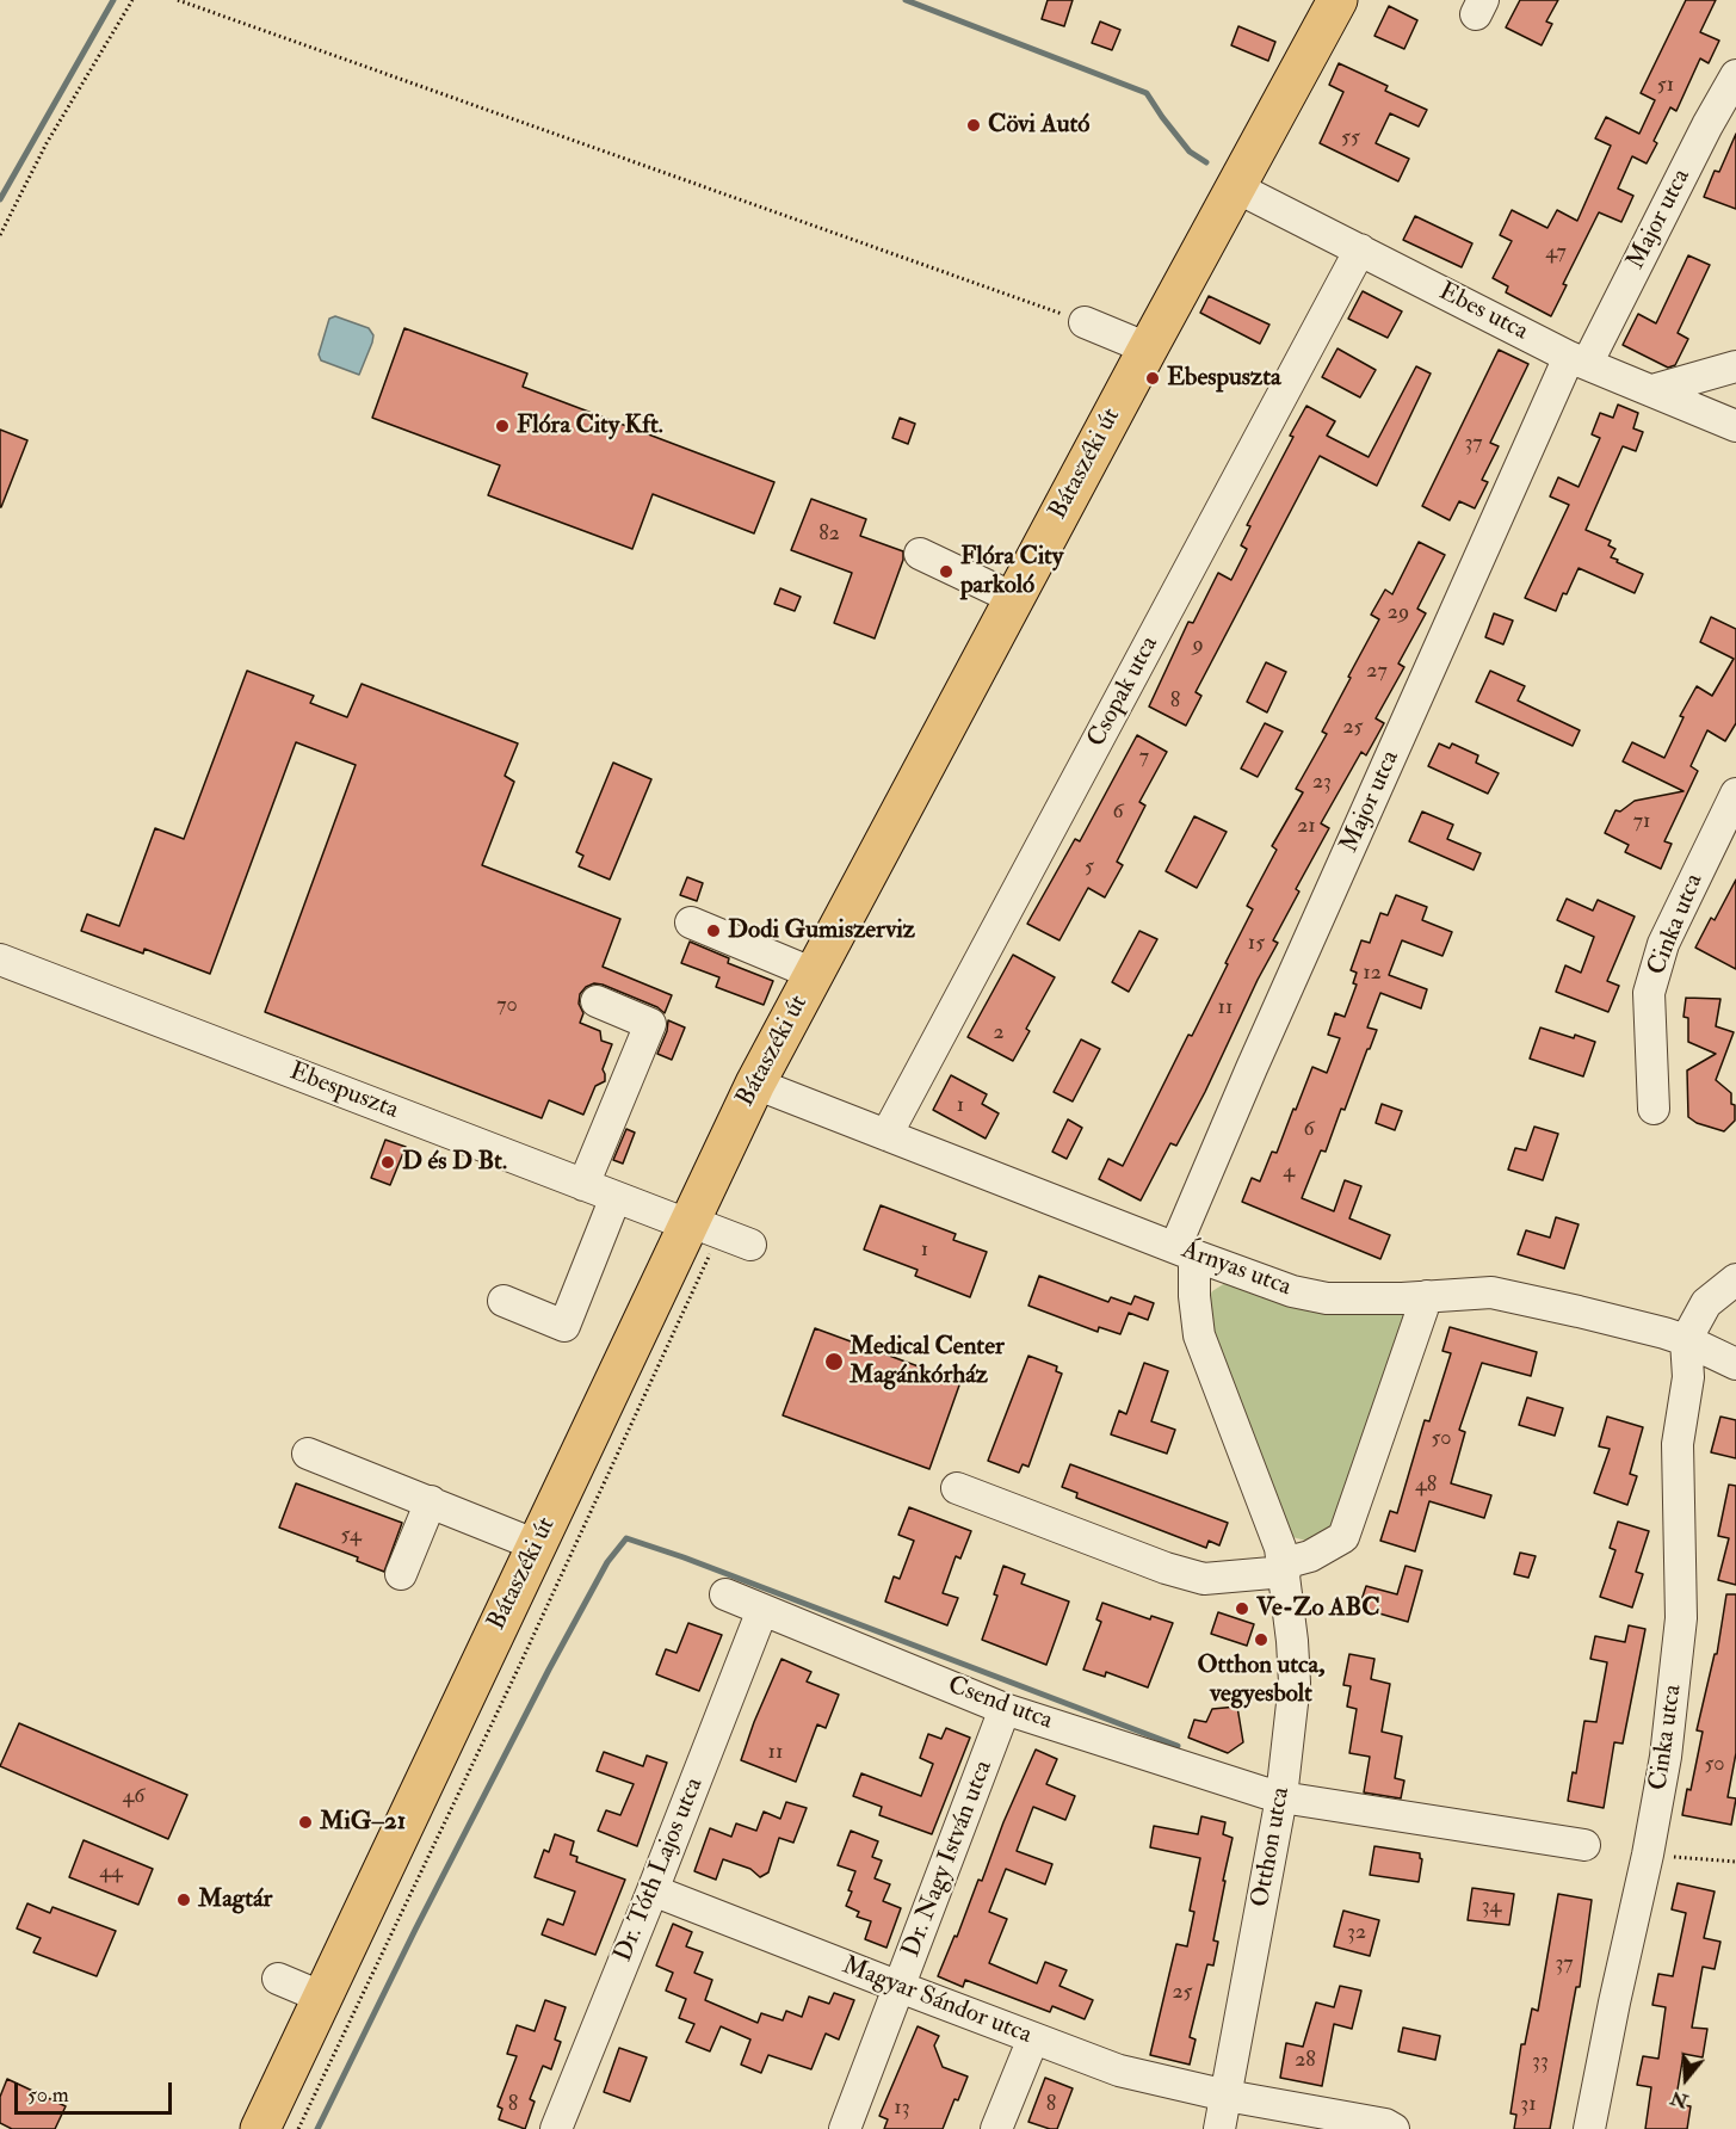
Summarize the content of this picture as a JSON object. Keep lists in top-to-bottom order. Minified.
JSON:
{"streets":{"main road":["Bátaszéki út"],"street":["Major utca","Ebes utca","Csopak utca","Cinka utca","Ebespuszta","Árnyas utca","Csend utca","Otthon utca","Dr. Nagy István utca","Dr. Tóth Lajos utca","Magyar Sándor utca"]},"crossings":[["Major utca","Ebes utca"],["Major utca","Árnyas utca"],["Major utca","Otthon utca"],["Ebes utca","Bátaszéki út"],["Ebes utca","Csopak utca"],["Bátaszéki út","Ebespuszta"],["Bátaszéki út","Árnyas utca"],["Csopak utca","Árnyas utca"],["Cinka utca","Árnyas utca"],["Árnyas utca","Otthon utca"],["Csend utca","Otthon utca"],["Csend utca","Dr. Nagy István utca"],["Csend utca","Dr. Tóth Lajos utca"],["Otthon utca","Magyar Sándor utca"],["Dr. Nagy István utca","Magyar Sándor utca"],["Dr. Tóth Lajos utca","Magyar Sándor utca"]],"places":["Cövi Autó","Ebespuszta","Flóra City Kft.","Flóra City parkoló","Dodi Gumiszerviz","D és D Bt.","Medical Center Magánkórház","Ve-Zo ABC","Otthon utca, vegyesbolt","MiG–21","Magtár"],"house_numbers":["51","55","47","37","82","29","9","27","8","25","7","23","6","71","21","5","15","12","70","11","2","1","6","4","1","50","48","54","11","50","46","44","34","32","37","25","28","33","8","8","31","13"],"scale_bar":"50 m","north":"bottom"}
